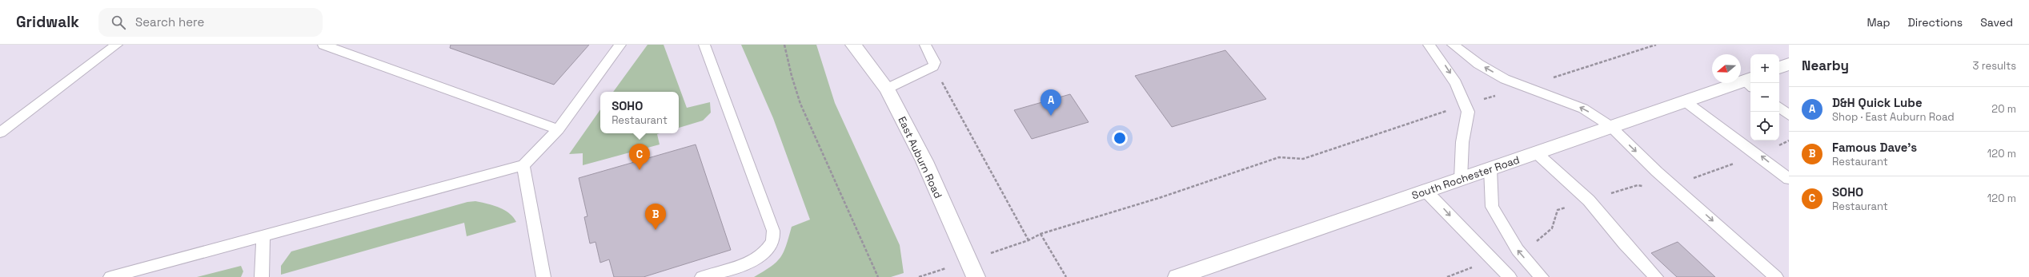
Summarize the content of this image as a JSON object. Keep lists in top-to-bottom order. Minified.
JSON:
{"streets":{"main road":["East Auburn Road","South Rochester Road"]},"north":"left","page":{"header":"Gridwalk","search":"Search here","nav":["Map","Directions","Saved"],"heading":["Nearby","3 results"],"map_buttons":["+","−"],"list":[{"mark":"A","name":"D&H Quick Lube","note":"Shop · East Auburn Road","value":"20 m"},{"mark":"B","name":"Famous Dave's","note":"Restaurant","value":"120 m"},{"mark":"C","name":"SOHO","note":"Restaurant","value":"120 m"}],"pins":["A","C","B"],"popup":["SOHO","Restaurant"]}}
